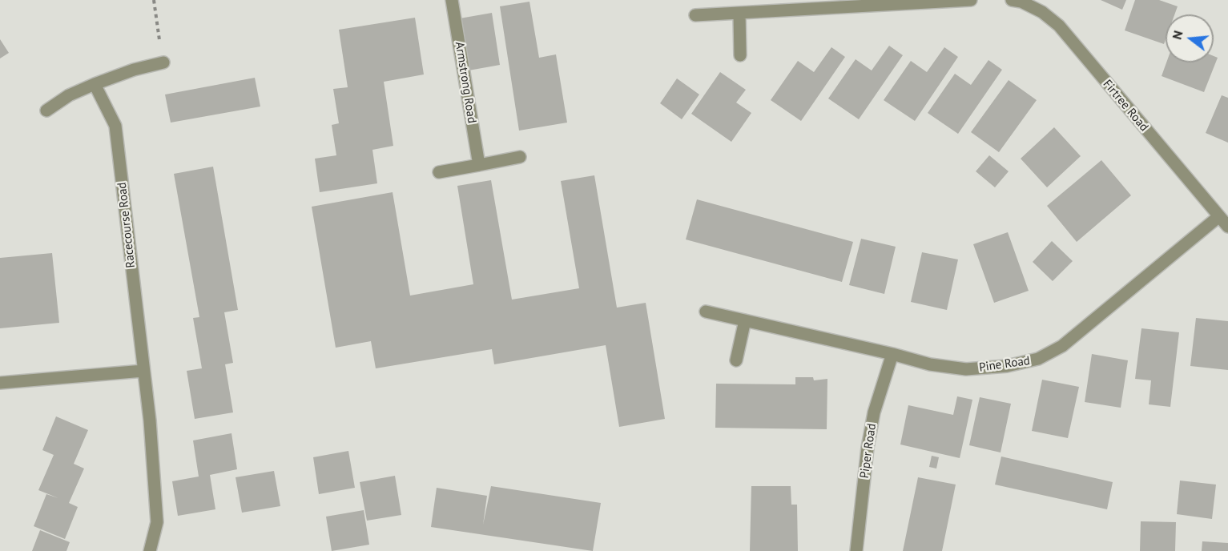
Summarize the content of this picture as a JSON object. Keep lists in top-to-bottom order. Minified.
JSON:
{"streets":{"street":["Armstrong Road","Firtree Road","Racecourse Road","Pine Road","Piper Road"]},"crossings":[["Firtree Road","Pine Road"],["Pine Road","Piper Road"]],"north":"left"}
